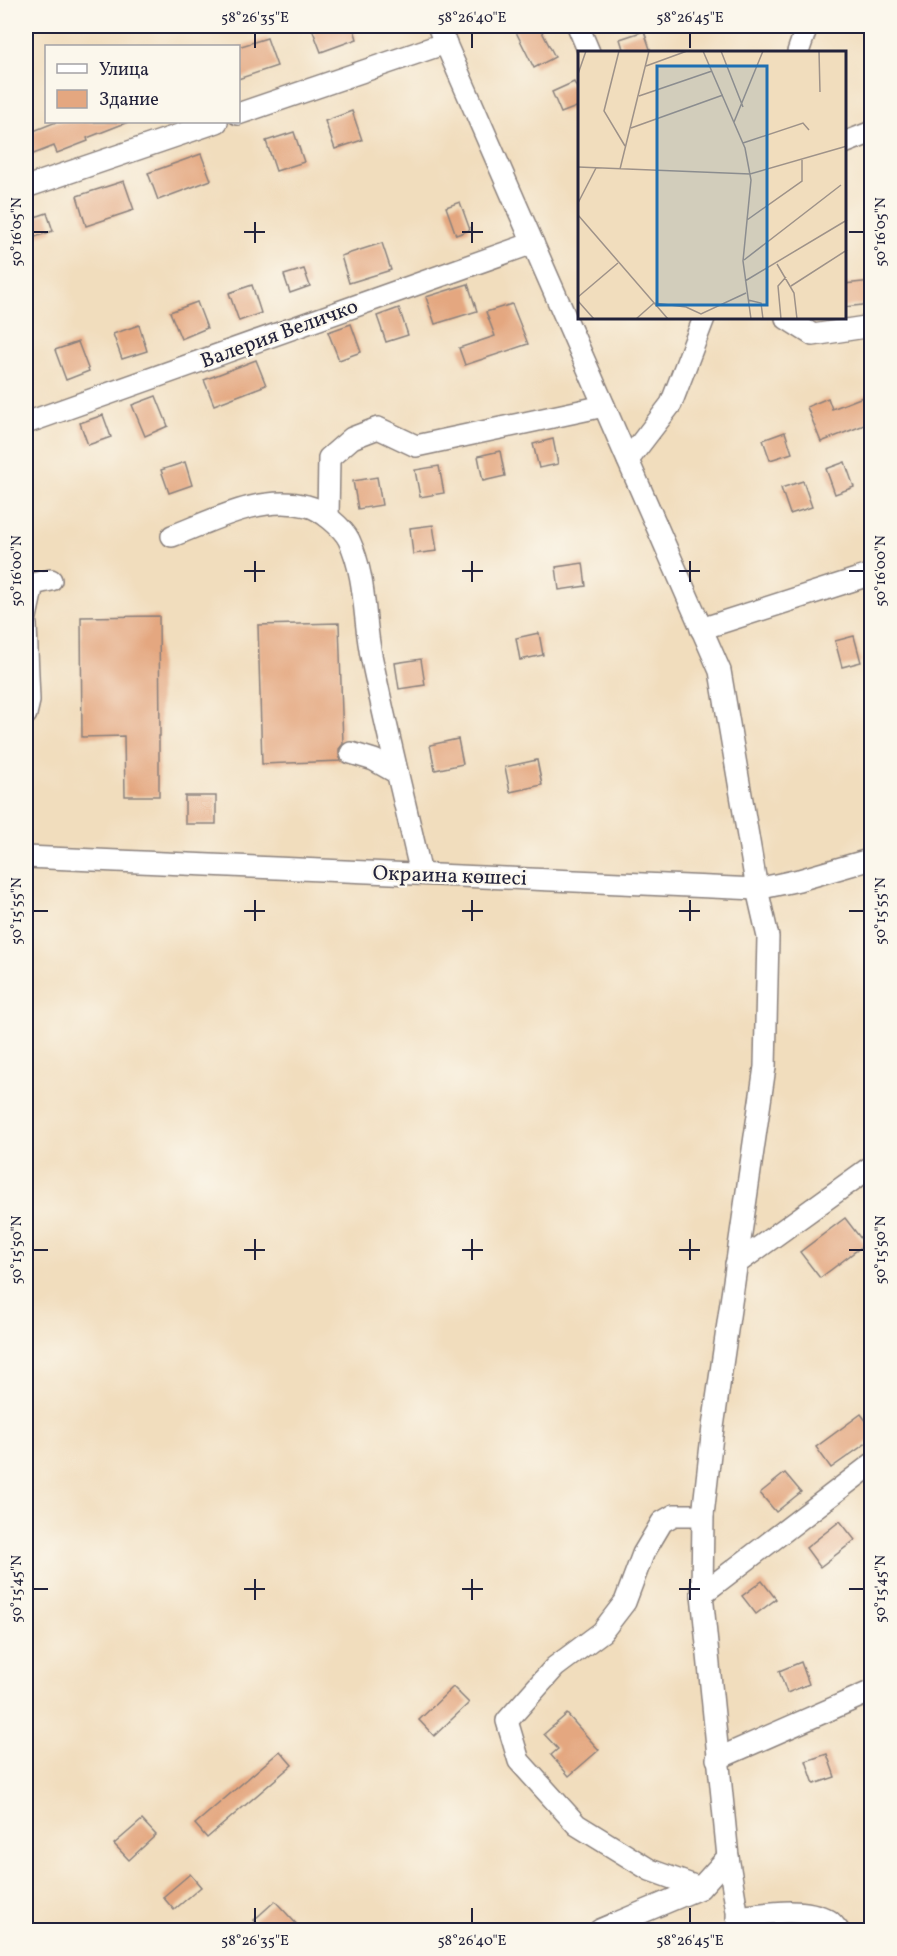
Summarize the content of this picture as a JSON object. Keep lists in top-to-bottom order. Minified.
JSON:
{"streets":{"street":["Валерия Величко","Окраина көшесі"]},"legend":["Улица","Здание"],"coordinates":["58°26'35\"E","58°26'40\"E","58°26'45\"E","50°16'05\"N","50°16'00\"N","50°15'55\"N","50°15'50\"N","50°15'45\"N"]}
